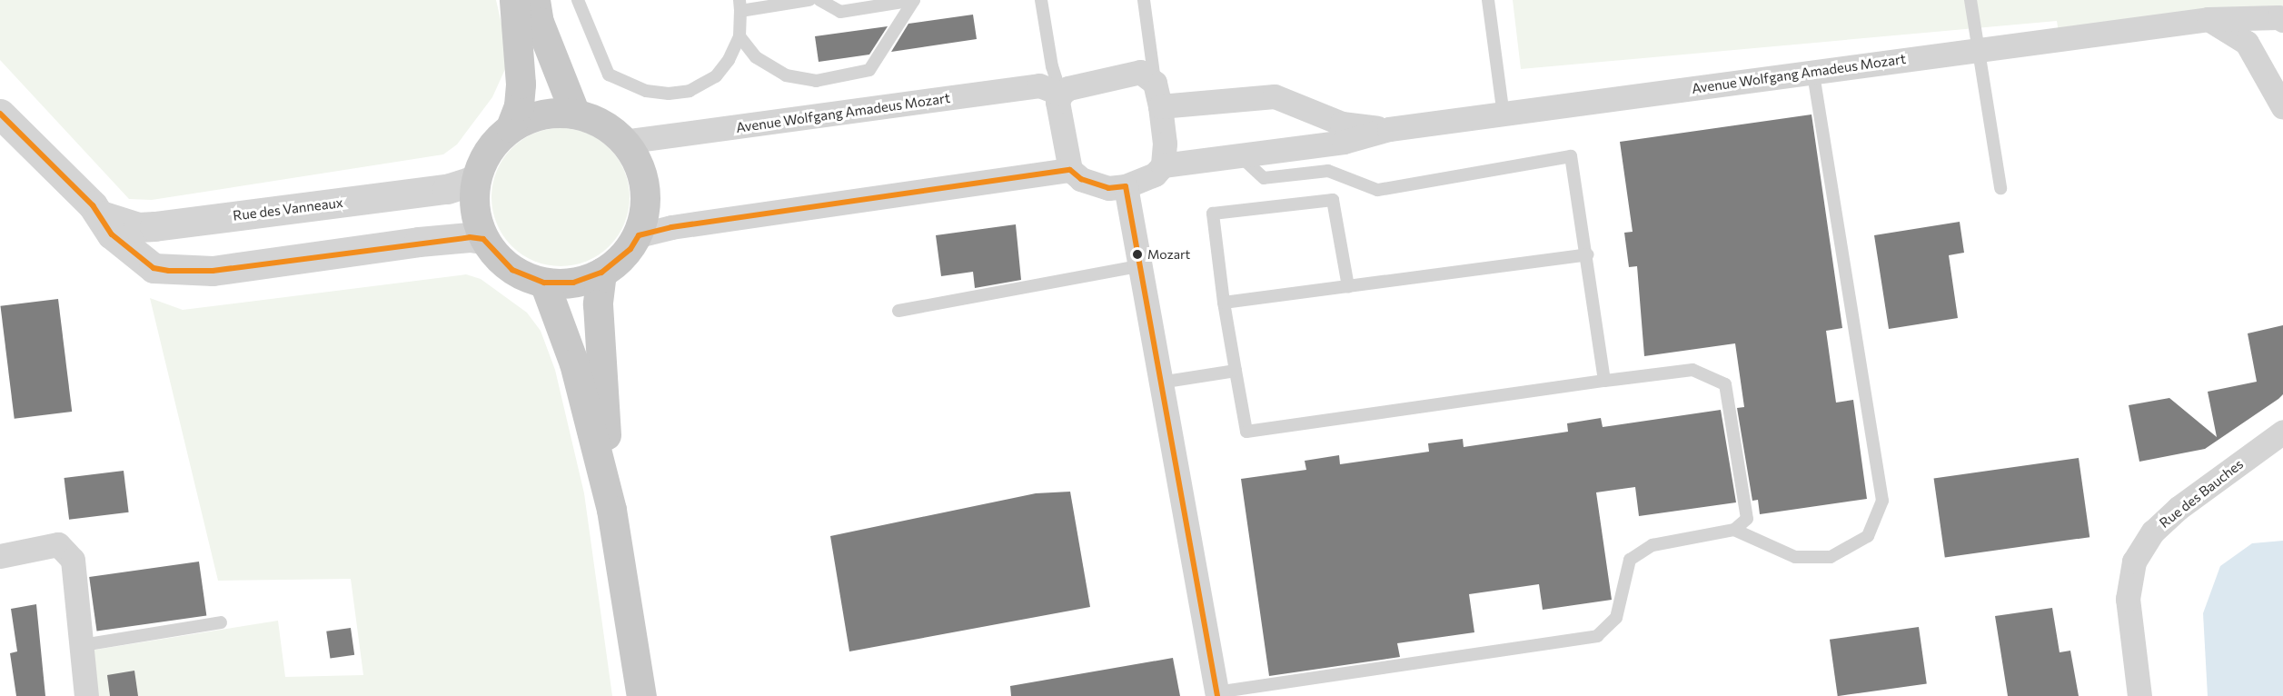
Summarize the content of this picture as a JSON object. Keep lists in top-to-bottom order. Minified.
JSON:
{"streets":{"street":["Avenue Wolfgang Amadeus Mozart","Rue des Vanneaux","Rue des Bauches"]},"crossings":[["Avenue Wolfgang Amadeus Mozart","Rue des Vanneaux"]],"places":["Mozart"]}
